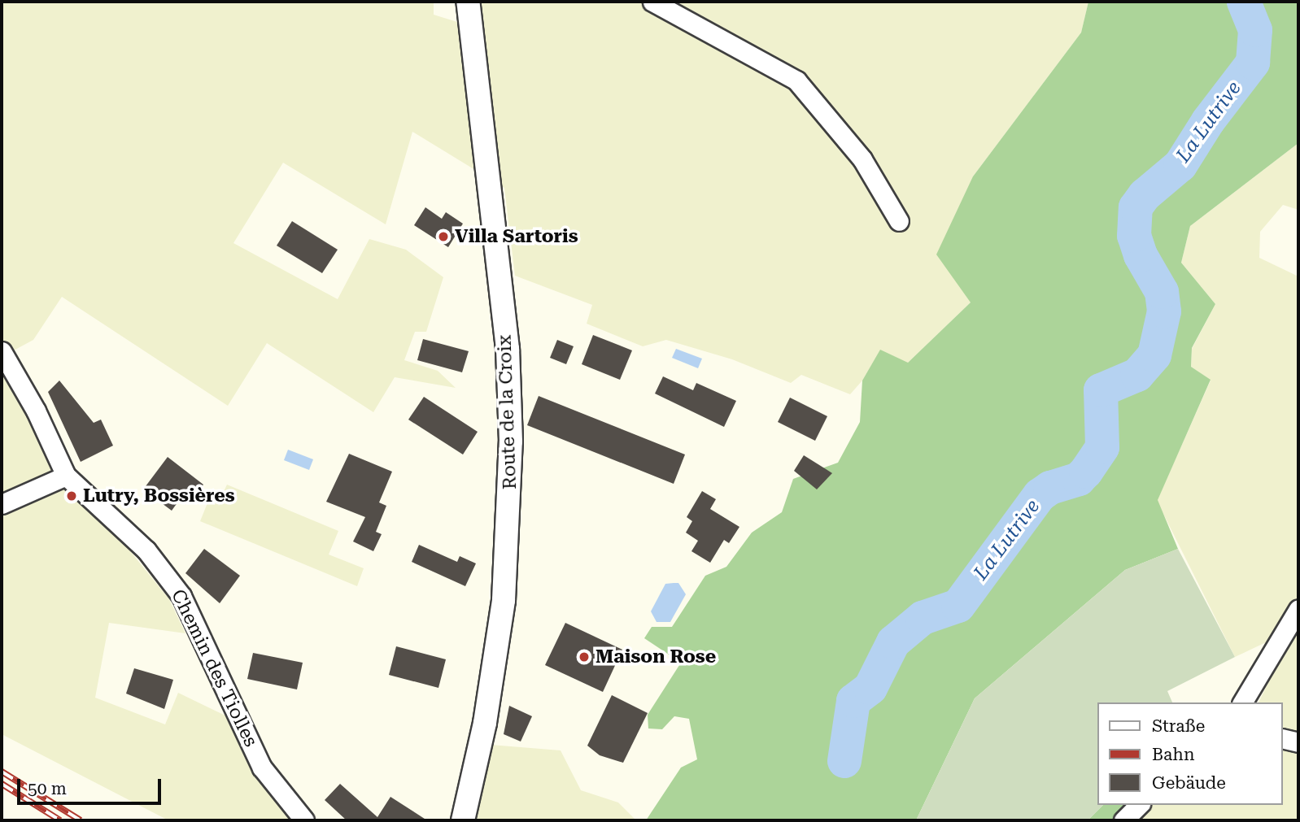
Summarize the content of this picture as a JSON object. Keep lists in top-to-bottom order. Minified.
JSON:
{"streets":{"street":["Route de la Croix","Chemin des Tiolles"]},"water":["La Lutrive"],"places":["Villa Sartoris","Lutry, Bossières","Maison Rose"],"legend":["Straße","Bahn","Gebäude"],"scale_bar":"50 m"}
